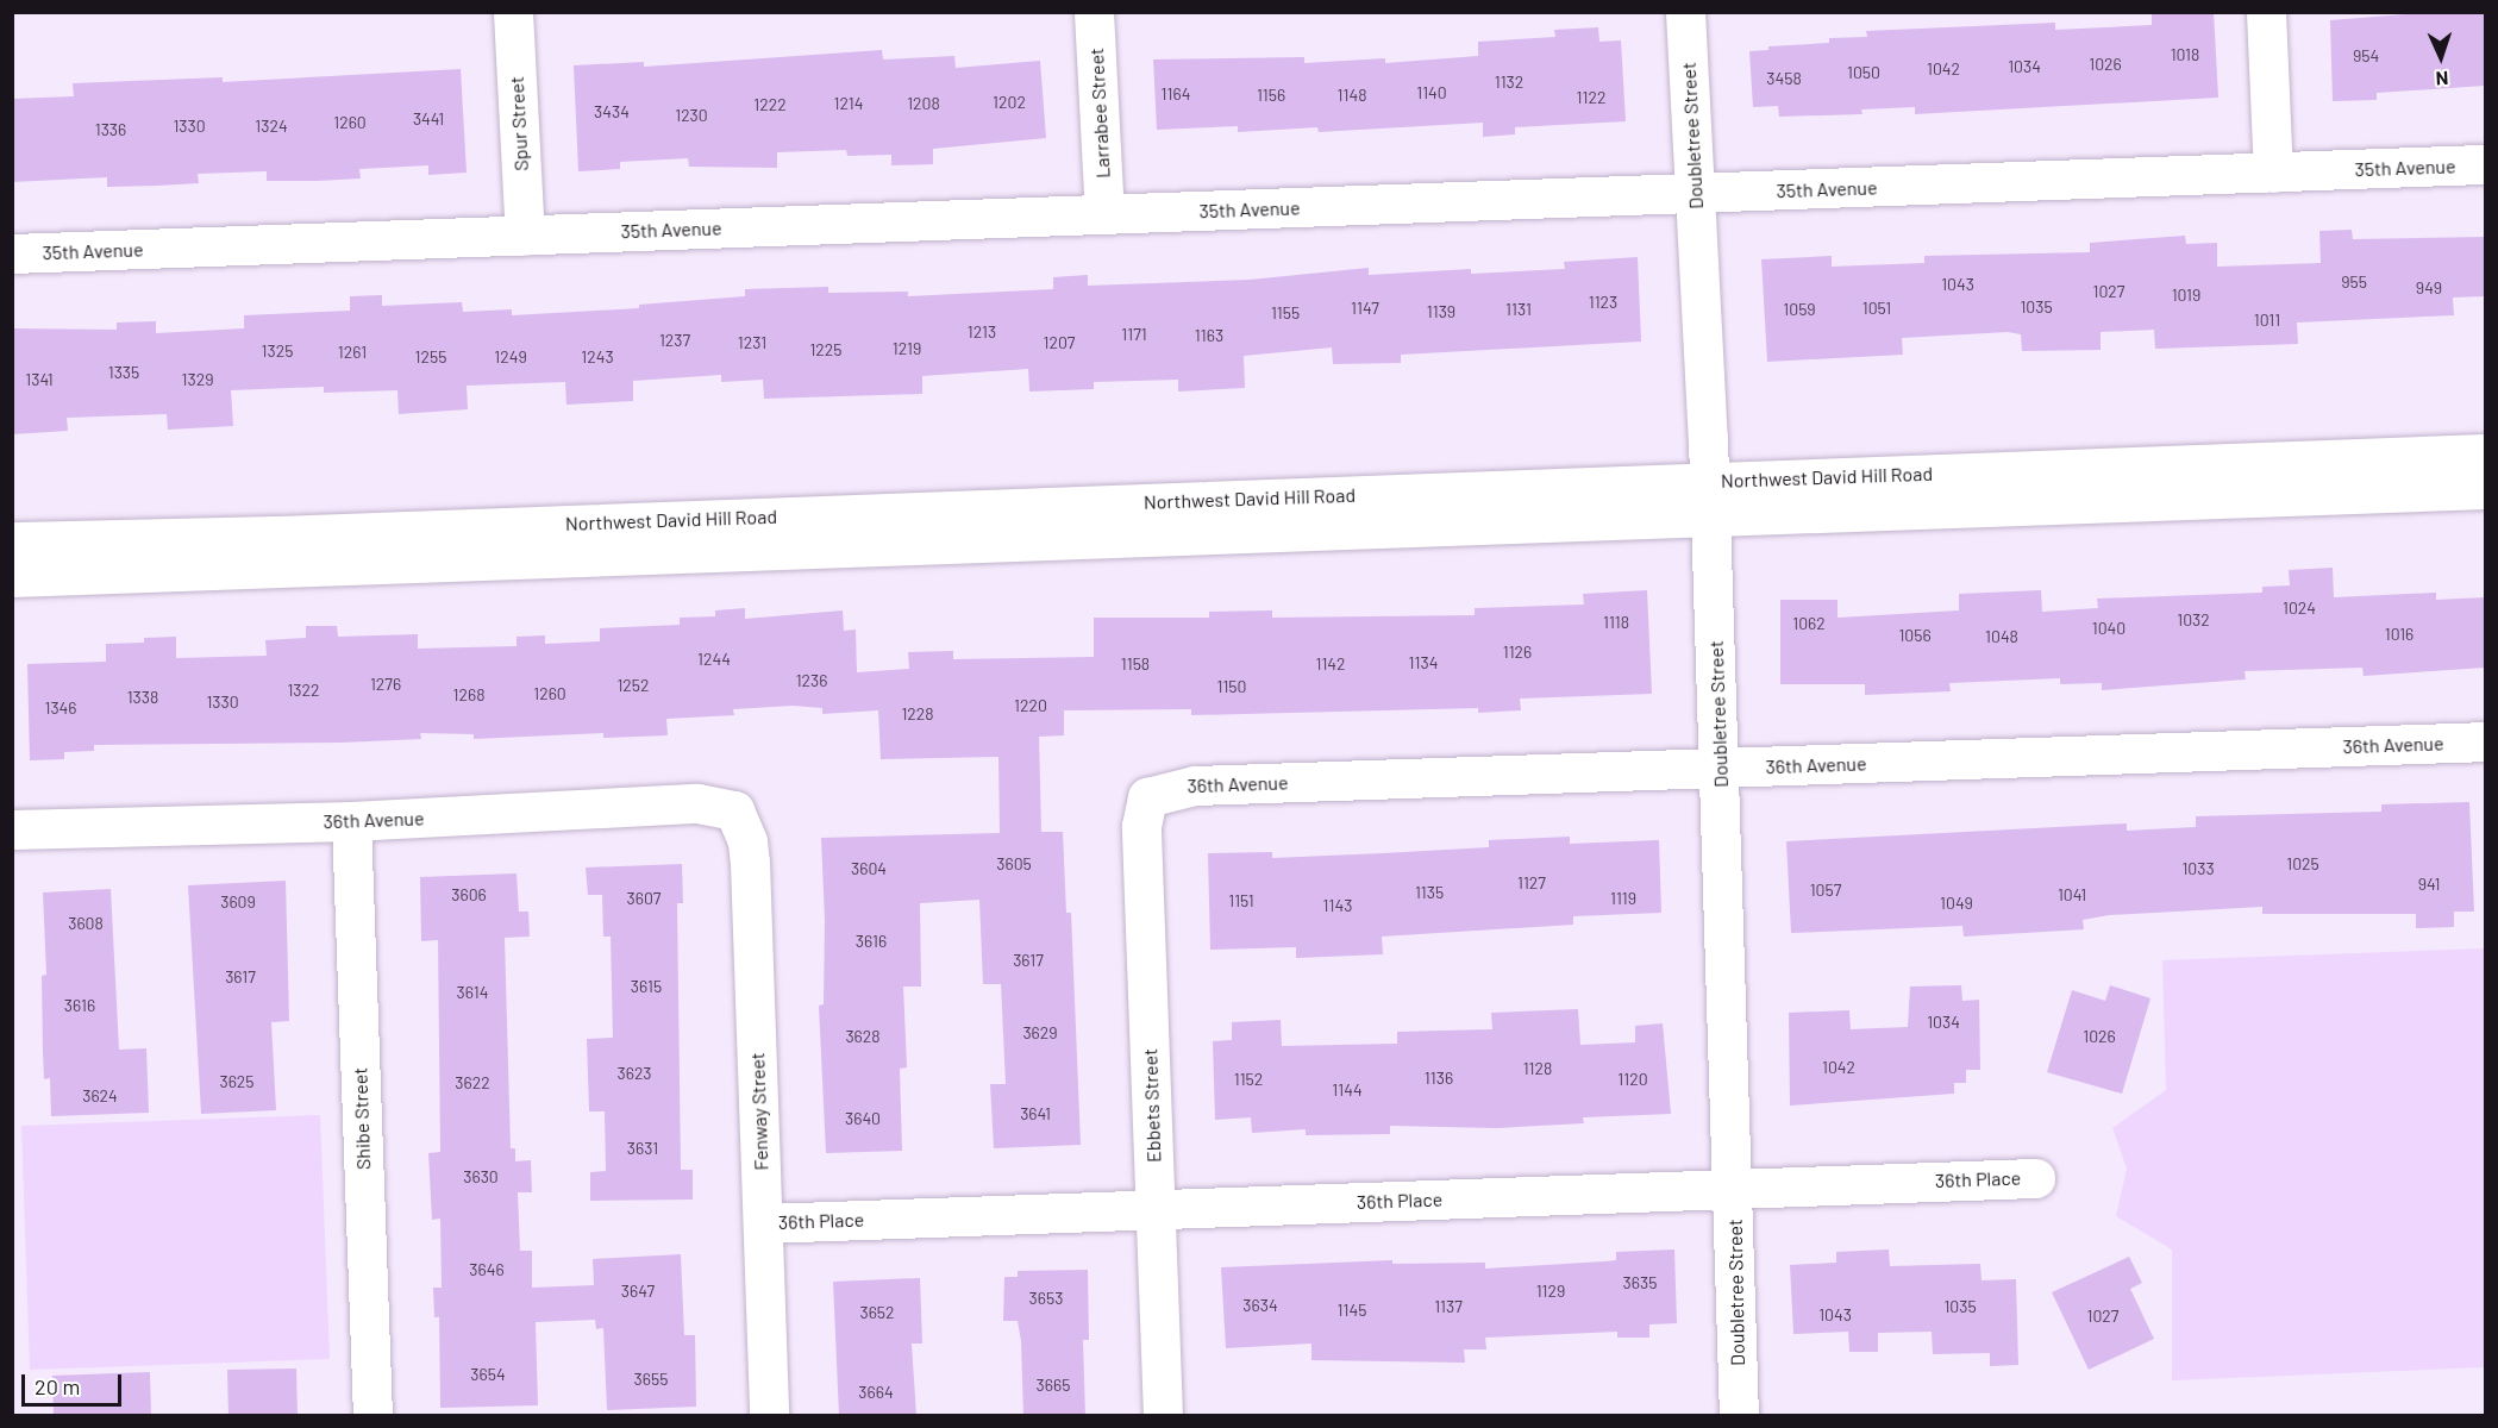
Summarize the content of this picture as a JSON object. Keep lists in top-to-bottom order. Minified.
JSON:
{"streets":{"street":["Larrabee Street","Spur Street","Doubletree Street","35th Avenue","Northwest David Hill Road","36th Avenue","Ebbets Street","Fenway Street","Shibe Street","36th Place"]},"crossings":[["Larrabee Street","35th Avenue"],["Spur Street","35th Avenue"],["Doubletree Street","35th Avenue"],["Doubletree Street","Northwest David Hill Road"],["Doubletree Street","36th Avenue"],["Doubletree Street","36th Place"],["36th Avenue","Ebbets Street"],["36th Avenue","Fenway Street"],["36th Avenue","Shibe Street"],["Ebbets Street","36th Place"],["Fenway Street","36th Place"]],"house_numbers":["1018","954","1026","1034","1042","1050","3458","1132","1140","1164","1156","1148","1122","1202","1214","1208","1222","3434","1230","3441","1260","1330","1324","1336","955","1043","949","1027","1019","1123","1035","1147","1051","1131","1059","1139","1155","1011","1213","1171","1163","1237","1231","1207","1219","1225","1325","1261","1255","1249","1243","1335","1341","1329","1024","1032","1118","1062","1040","1016","1056","1048","1126","1244","1134","1158","1142","1236","1276","1252","1150","1322","1260","1268","1338","1330","1220","1346","1228","3605","1025","3604","1033","1127","941","1057","1135","3606","1041","3607","1119","1151","3609","1049","1143","3608","3616","3617","3617","3615","3614","3616","1034","3629","3628","1026","1042","1128","3623","1136","1152","1120","3625","3622","1144","3624","3641","3640","3631","3630","3646","3635","3647","1129","3653","3634","1137","1035","1145","3652","1043","1027","3654","3655","3665","3664"],"scale_bar":"20 m","north":"bottom"}
